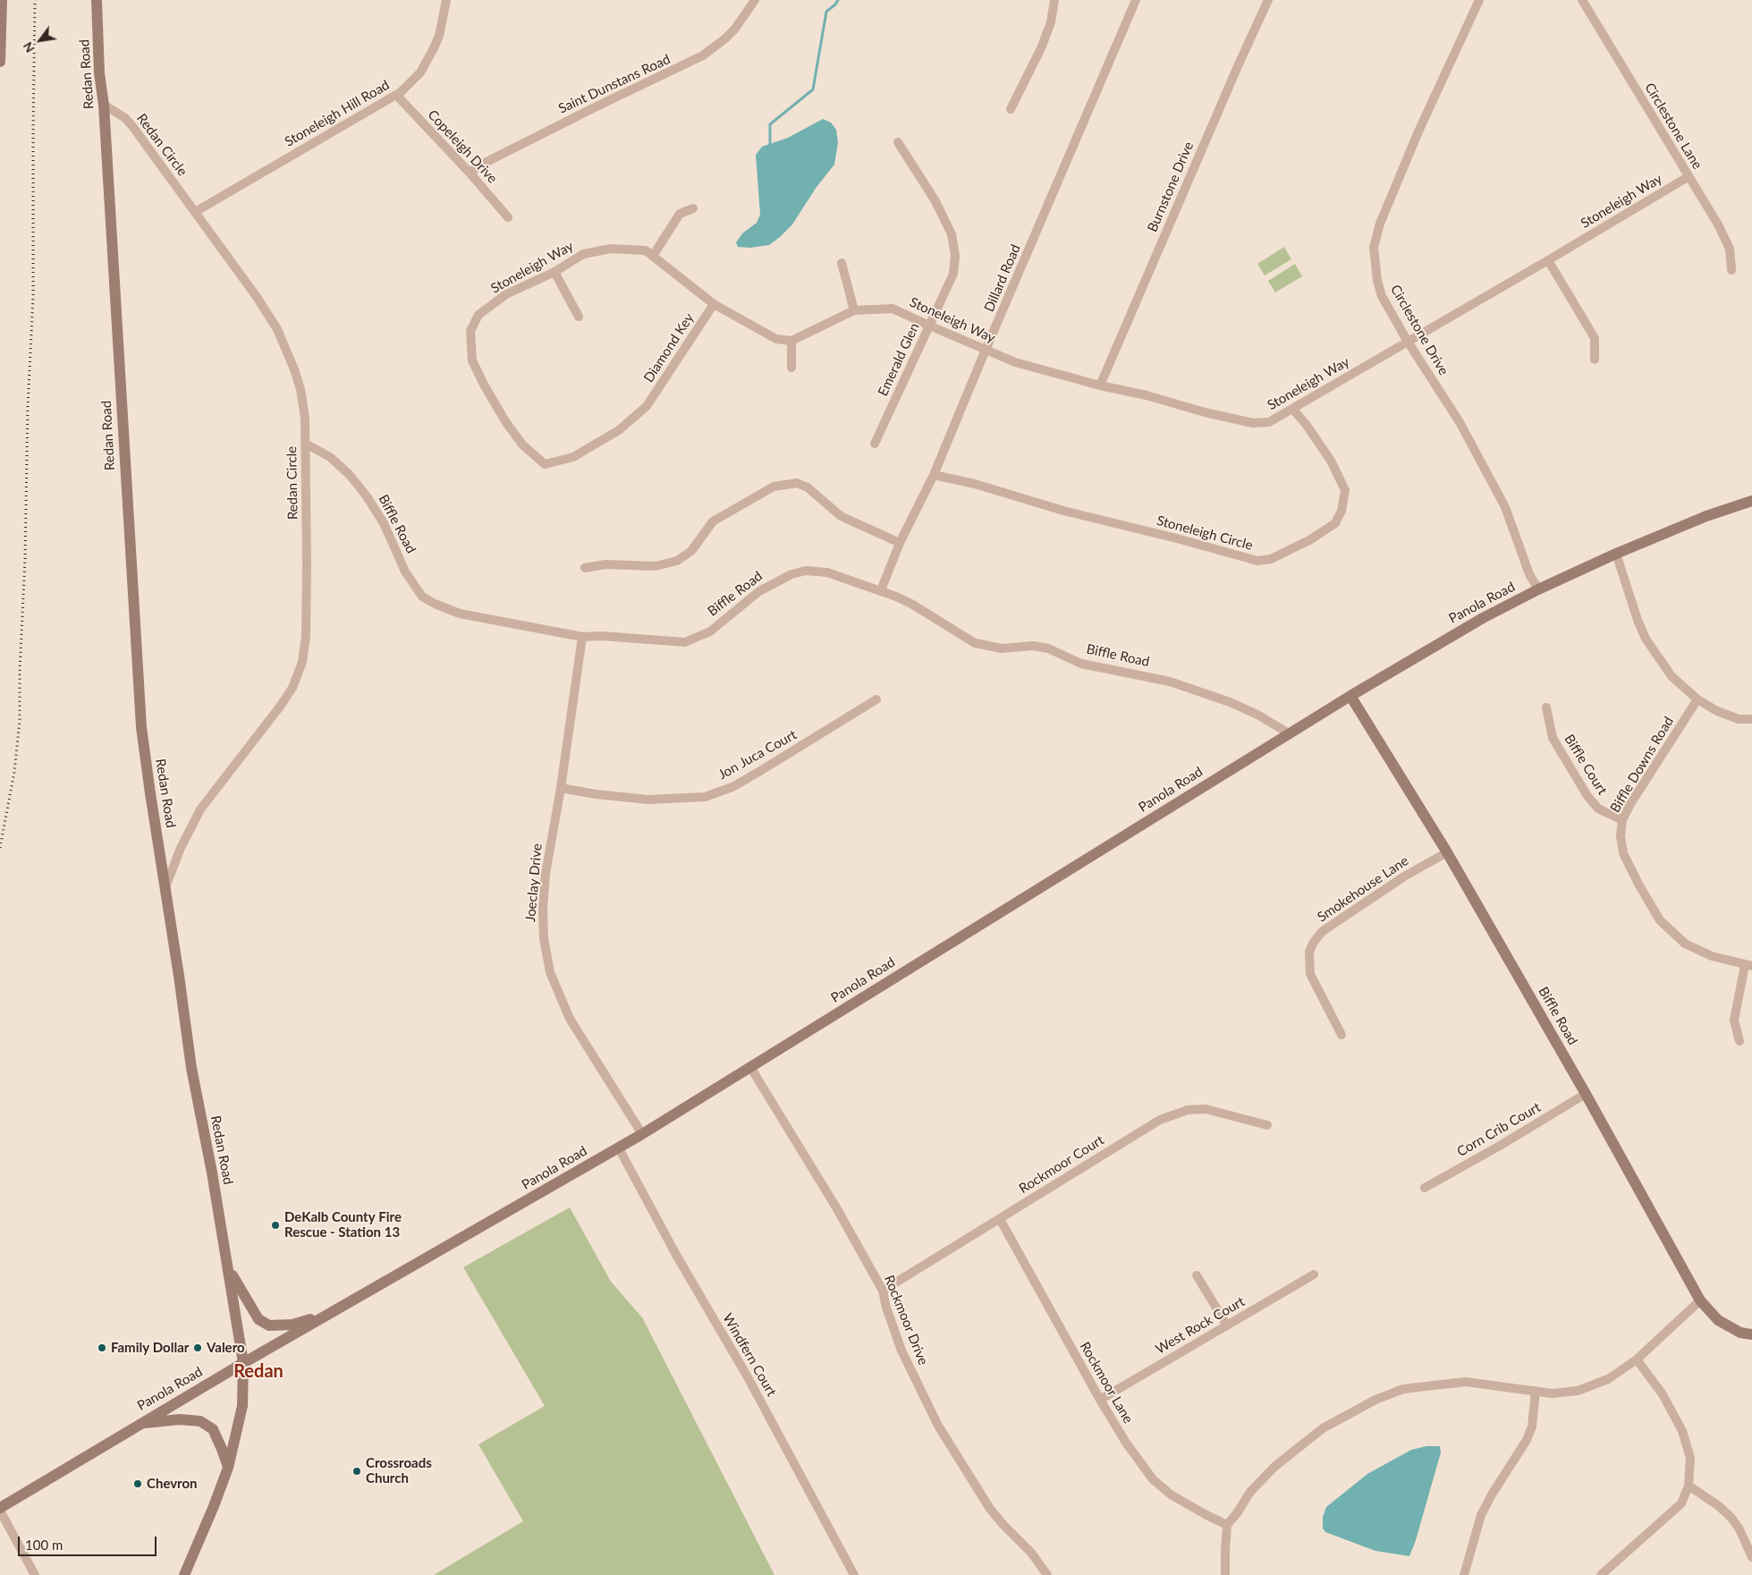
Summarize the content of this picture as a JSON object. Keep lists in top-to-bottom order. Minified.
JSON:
{"streets":{"main road":["Redan Road","Biffle Road","Panola Road"],"street":["Saint Dunstans Road","Stoneleigh Hill Road","Circlestone Lane","Redan Circle","Copeleigh Drive","Burnstone Drive","Stoneleigh Way","Dillard Road","Circlestone Drive","Diamond Key","Emerald Glen","Stoneleigh Circle","Jon Juca Court","Biffle Court","Biffle Downs Road","Joeclay Drive","Smokehouse Lane","Corn Crib Court","Rockmoor Court","Rockmoor Drive","West Rock Court","Windfern Court","Rockmoor Lane"]},"crossings":[["Redan Road","Redan Circle"],["Redan Road","Panola Road"],["Saint Dunstans Road","Copeleigh Drive"],["Stoneleigh Hill Road","Redan Circle"],["Stoneleigh Hill Road","Copeleigh Drive"],["Circlestone Lane","Stoneleigh Way"],["Redan Circle","Biffle Road"],["Burnstone Drive","Stoneleigh Way"],["Stoneleigh Way","Dillard Road"],["Stoneleigh Way","Circlestone Drive"],["Stoneleigh Way","Diamond Key"],["Stoneleigh Way","Emerald Glen"],["Stoneleigh Way","Stoneleigh Circle"],["Dillard Road","Biffle Road"],["Dillard Road","Stoneleigh Circle"],["Circlestone Drive","Panola Road"],["Biffle Road","Panola Road"],["Biffle Road","Joeclay Drive"],["Biffle Road","Smokehouse Lane"],["Biffle Road","Corn Crib Court"],["Panola Road","Joeclay Drive"],["Panola Road","Rockmoor Drive"],["Panola Road","Windfern Court"],["Jon Juca Court","Joeclay Drive"],["Biffle Court","Biffle Downs Road"],["Rockmoor Court","Rockmoor Drive"],["Rockmoor Court","Rockmoor Lane"],["West Rock Court","Rockmoor Lane"]],"districts":["Redan"],"places":["DeKalb County Fire Rescue - Station 13","Family Dollar","Valero","Crossroads Church","Chevron"],"scale_bar":"100 m","north":"bottom left"}
